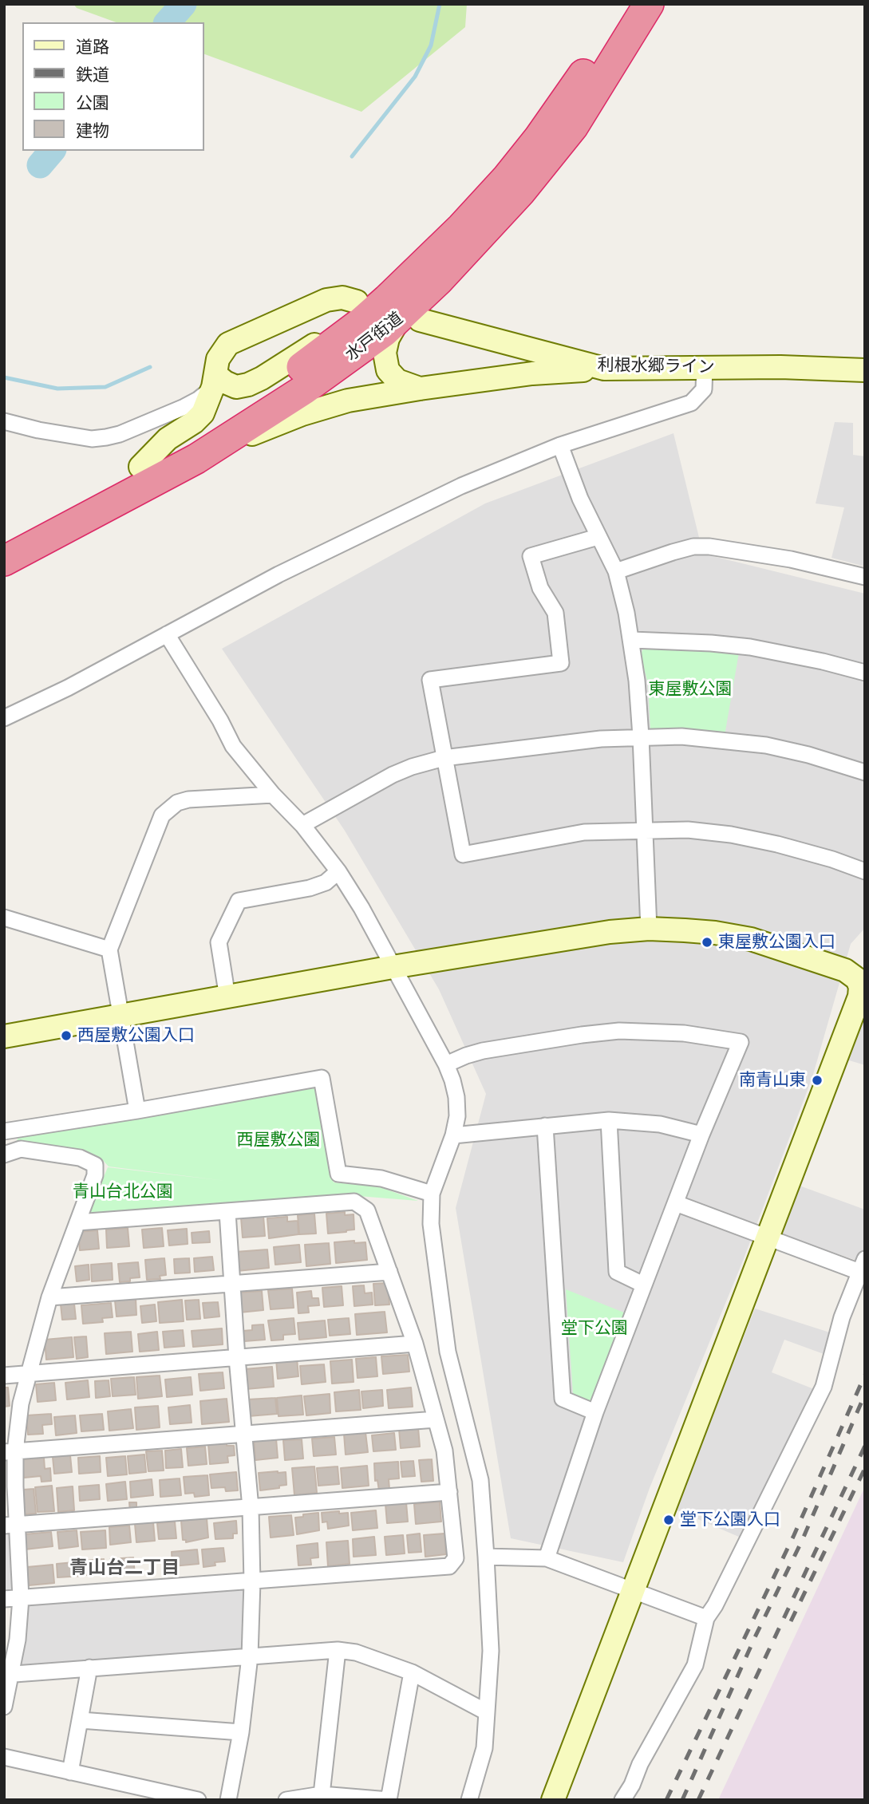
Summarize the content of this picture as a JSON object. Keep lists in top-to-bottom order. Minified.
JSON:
{"streets":{"highway":["水戸街道"],"street":["利根水郷ライン"]},"crossings":[["水戸街道","利根水郷ライン"]],"districts":["青山台二丁目"],"parks":["東屋敷公園","西屋敷公園","青山台北公園","堂下公園"],"places":["東屋敷公園入口","西屋敷公園入口","南青山東","堂下公園入口"],"legend":["道路","鉄道","公園","建物"]}
